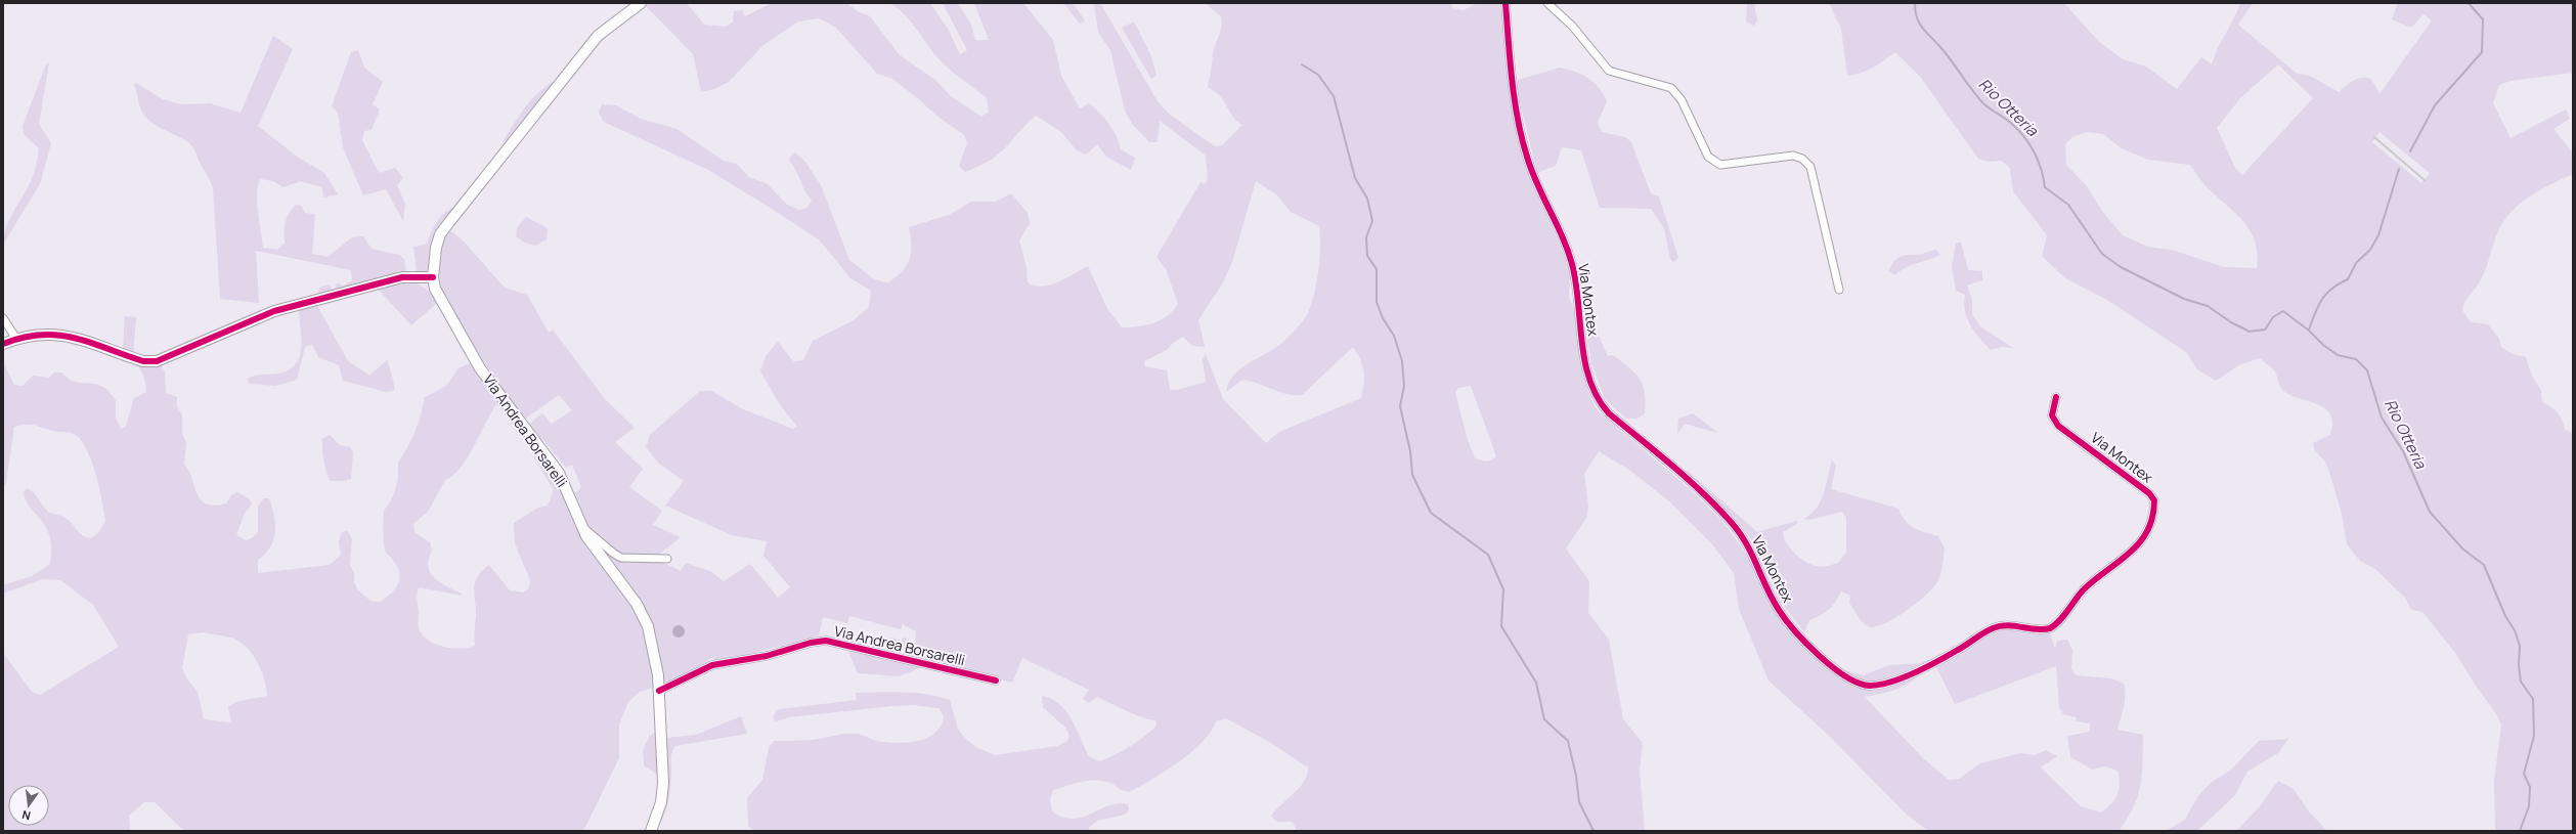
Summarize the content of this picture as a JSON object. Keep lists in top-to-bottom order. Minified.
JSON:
{"streets":{"main road":["Via Andrea Borsarelli"],"street":["Via Montex"]},"water":["Rio Otteria"],"north":"bottom"}
